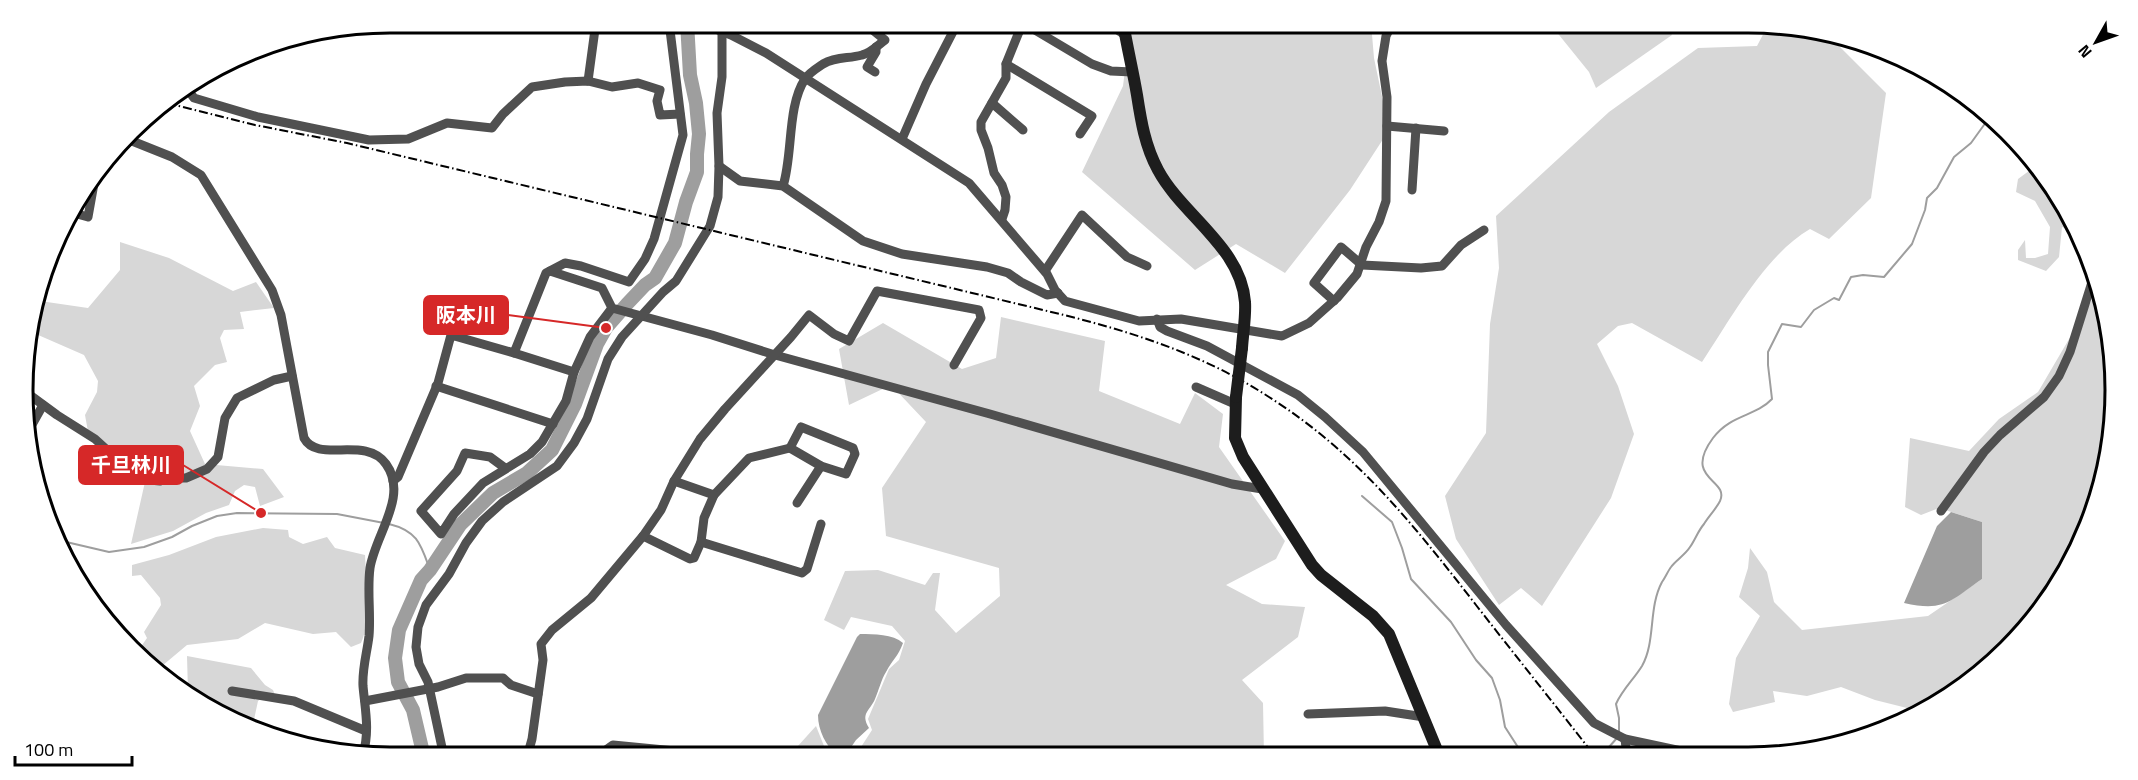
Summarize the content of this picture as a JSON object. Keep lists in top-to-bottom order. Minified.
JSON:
{"places":["阪本川","千旦林川"],"scale_bar":"100 m","north":"bottom left"}
